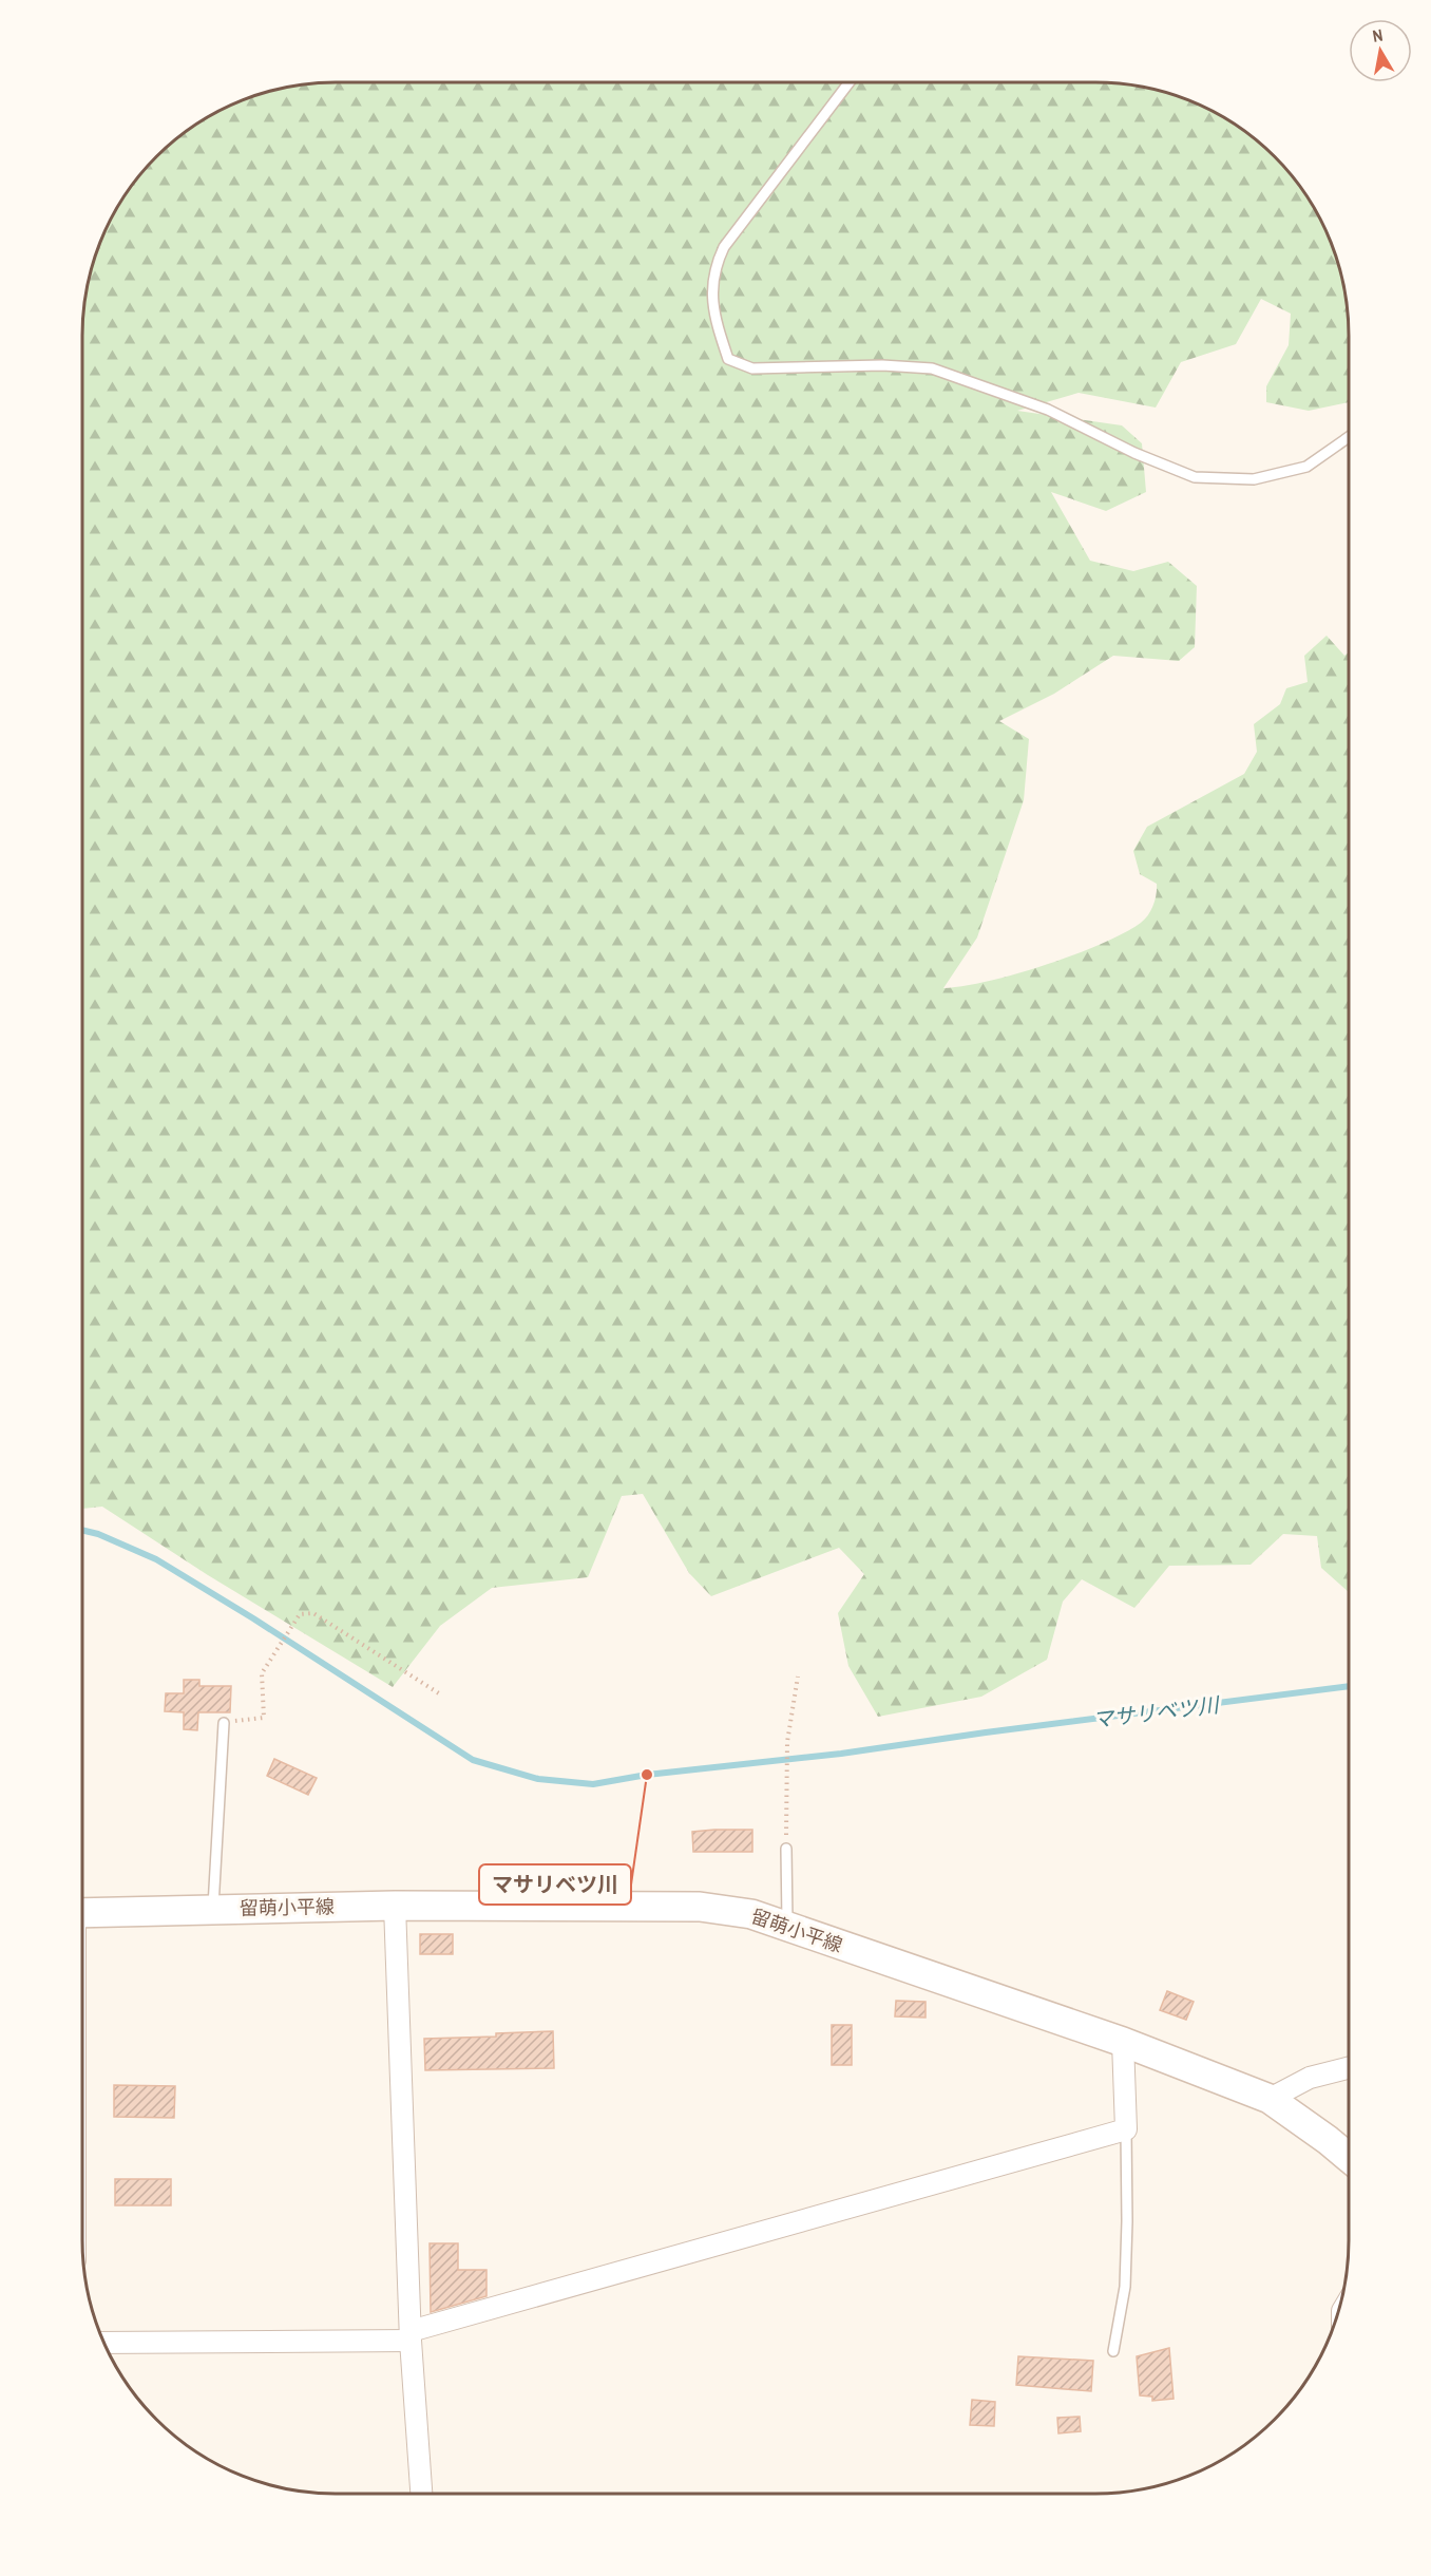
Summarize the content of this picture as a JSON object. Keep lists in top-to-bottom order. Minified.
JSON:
{"streets":{"main road":["留萌小平線"]},"water":["マサリベツ川"],"places":["マサリベツ川"],"north":"top"}
